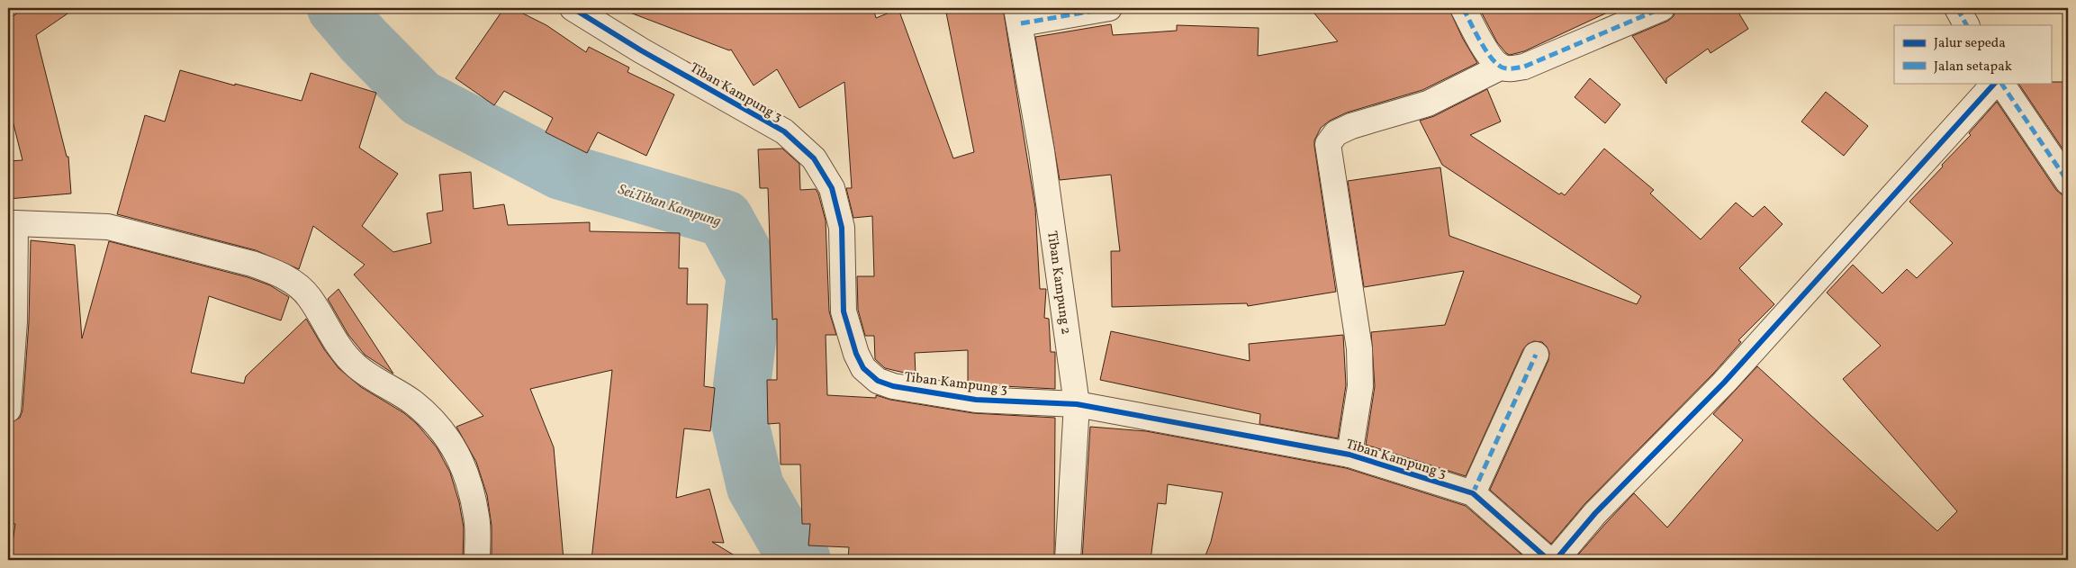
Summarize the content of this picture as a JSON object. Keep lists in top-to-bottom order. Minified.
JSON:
{"streets":{"street":["Tiban Kampung 3","Tiban Kampung 2"]},"crossings":[["Tiban Kampung 3","Tiban Kampung 2"]],"water":["Sei.Tiban Kampung"],"legend":["Jalur sepeda","Jalan setapak"]}
